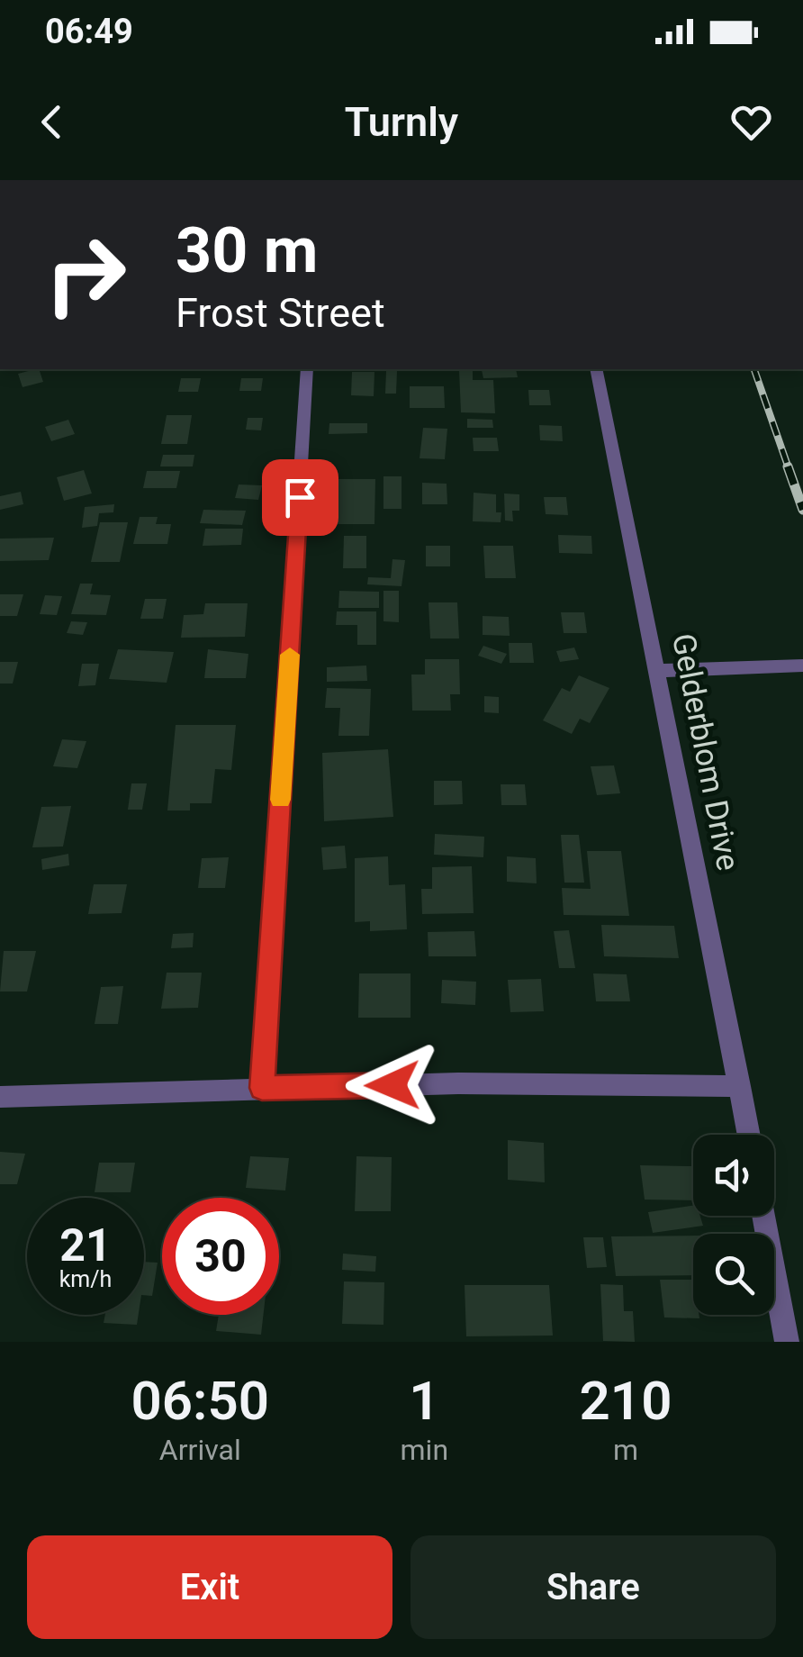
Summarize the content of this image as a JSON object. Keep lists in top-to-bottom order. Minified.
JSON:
{"streets":{"street":["Gelderblom Drive"]},"page":{"status":"06:49","header":"Turnly","turn":["30 m","Frost Street"],"speed":"21 km/h","limit":"30","eta":["06:50","Arrival","1","min","210","m"],"buttons":["Exit","Share"]}}
